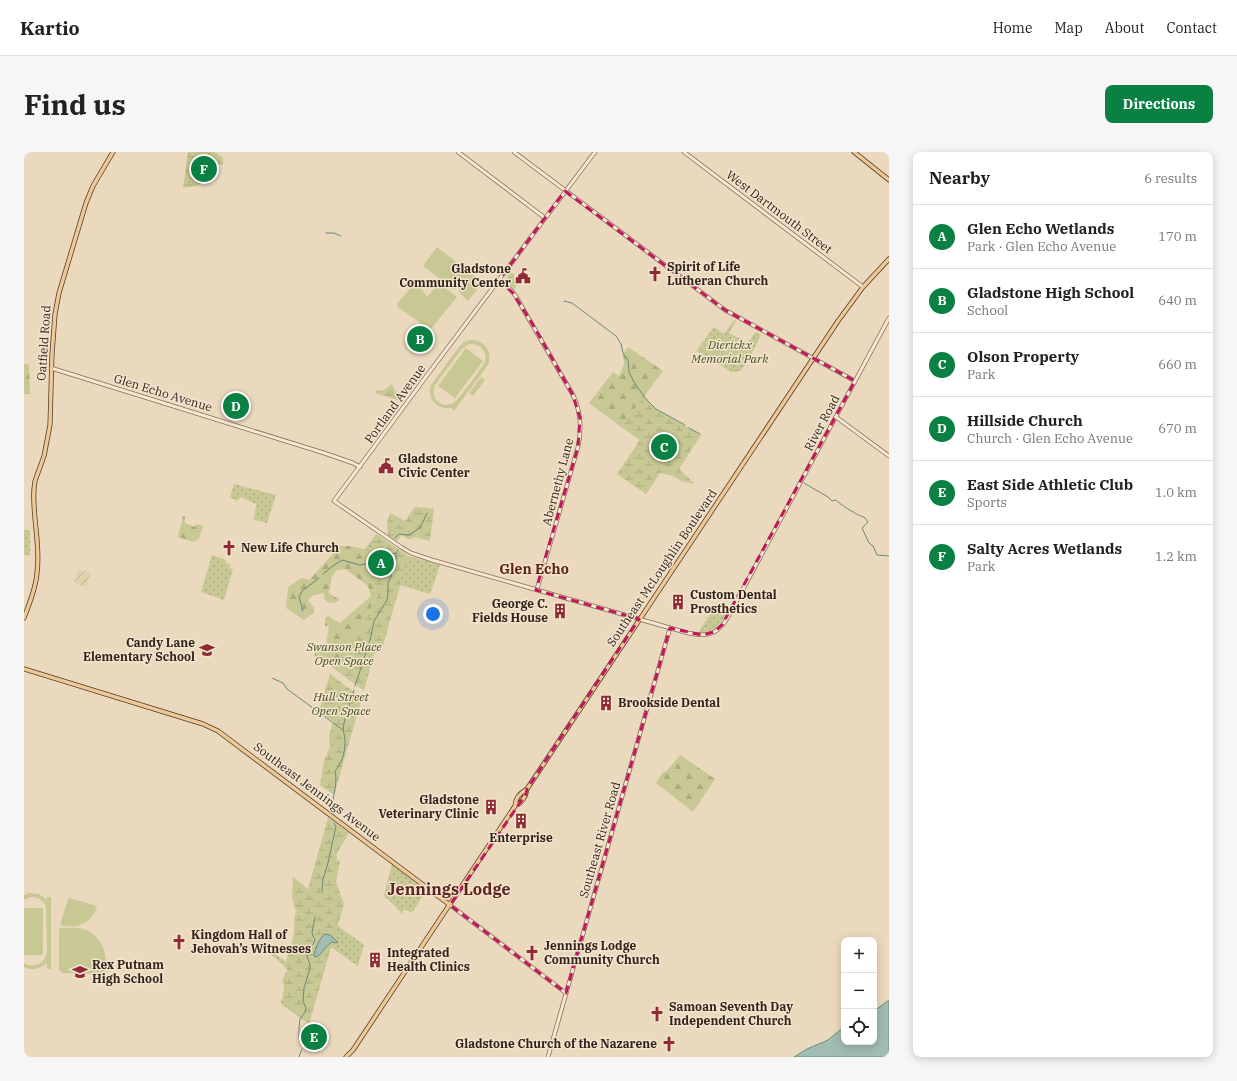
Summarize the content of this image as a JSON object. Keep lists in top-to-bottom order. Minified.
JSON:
{"streets":{"main road":["Oatfield Road","Southeast McLoughlin Boulevard","Southeast Jennings Avenue"],"street":["West Dartmouth Street","Glen Echo Avenue","Portland Avenue","River Road","Abernethy Lane","Southeast River Road"]},"crossings":[["West Dartmouth Street","Southeast McLoughlin Boulevard"],["Oatfield Road","Glen Echo Avenue"],["Glen Echo Avenue","Portland Avenue"],["Portland Avenue","Abernethy Lane"],["River Road","Southeast River Road"],["Southeast McLoughlin Boulevard","Southeast Jennings Avenue"],["Southeast Jennings Avenue","Southeast River Road"]],"districts":["Glen Echo","Jennings Lodge"],"parks":["Dierickx Memorial Park","Swanson Place Open Space","Hull Street Open Space"],"places":{"church":["Spirit of Life Lutheran Church","New Life Church","Kingdom Hall of Jehovah’s Witnesses","Jennings Lodge Community Church","Samoan Seventh Day Independent Church","Gladstone Church of the Nazarene"],"public building":["Gladstone Community Center","Gladstone Civic Center"],"building":["Custom Dental Prosthetics","George C. Fields House","Brookside Dental","Gladstone Veterinary Clinic","Enterprise","Integrated Health Clinics"],"school or university":["Candy Lane Elementary School","Rex Putnam High School"]},"page":{"header":"Kartio","nav":["Home","Map","About","Contact"],"buttons":"Directions","title":"Find us","heading":["Nearby","6 results"],"pins":["F","B","D","C","A","E"],"list":[{"mark":"A","name":"Glen Echo Wetlands","note":"Park · Glen Echo Avenue","value":"170 m"},{"mark":"B","name":"Gladstone High School","note":"School","value":"640 m"},{"mark":"C","name":"Olson Property","note":"Park","value":"660 m"},{"mark":"D","name":"Hillside Church","note":"Church · Glen Echo Avenue","value":"670 m"},{"mark":"E","name":"East Side Athletic Club","note":"Sports","value":"1.0 km"},{"mark":"F","name":"Salty Acres Wetlands","note":"Park","value":"1.2 km"}],"map_buttons":["+","−"]}}
